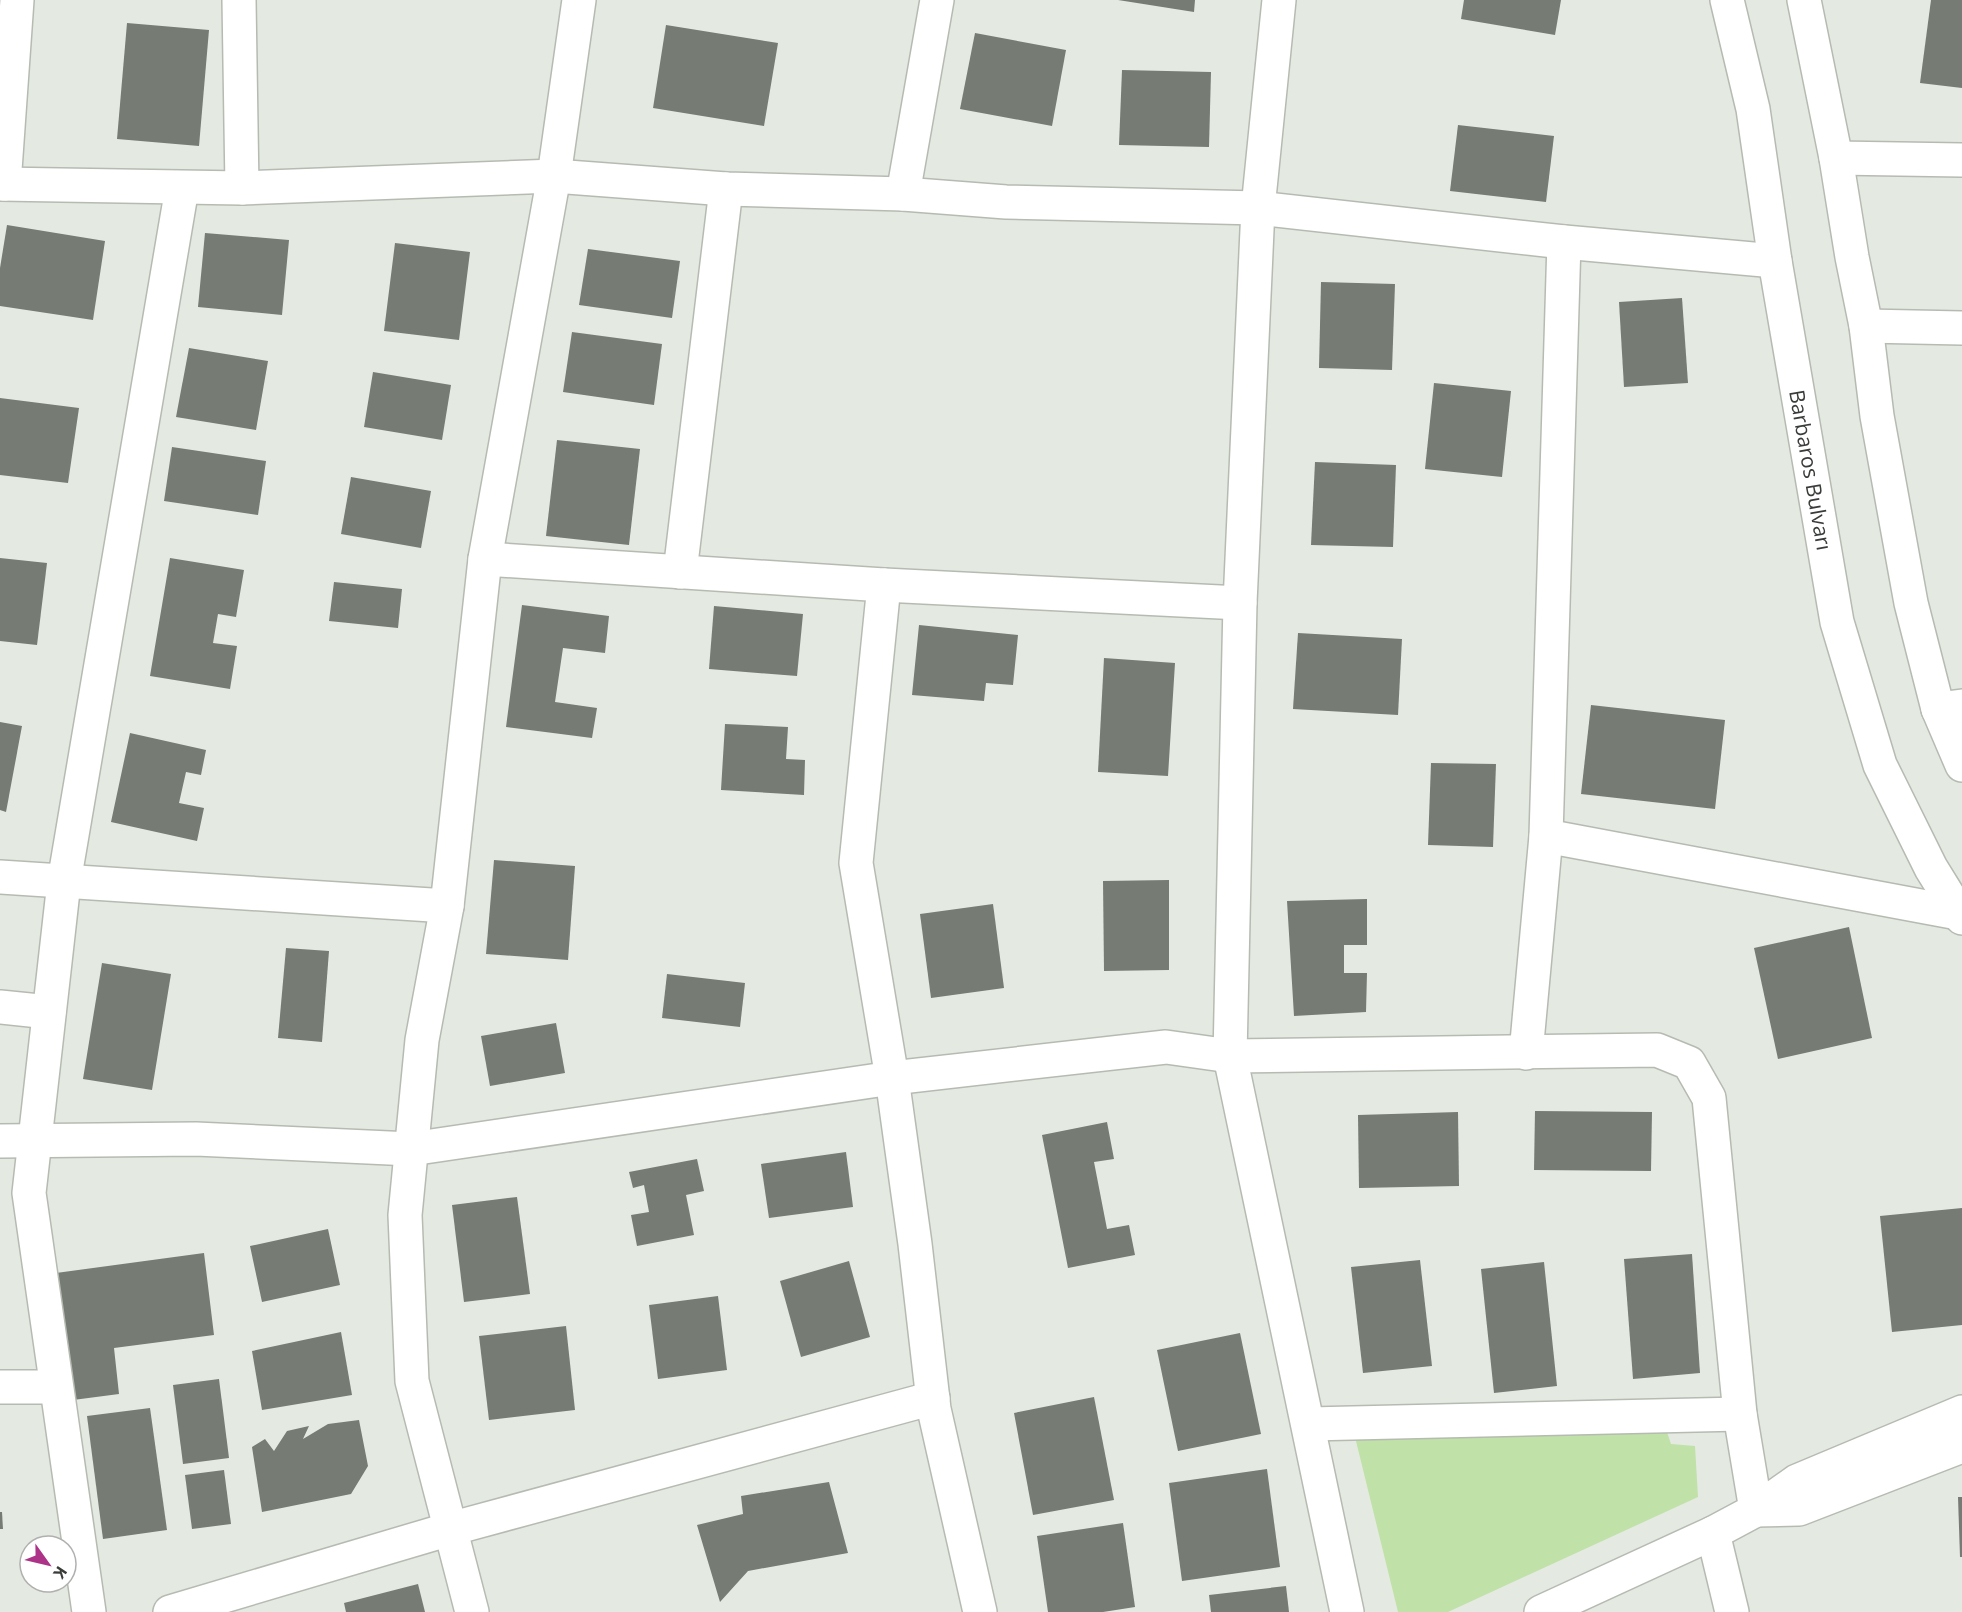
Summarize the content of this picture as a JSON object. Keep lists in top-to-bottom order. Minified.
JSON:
{"streets":{"street":["Barbaros Bulvarı"]},"north":"bottom right"}
